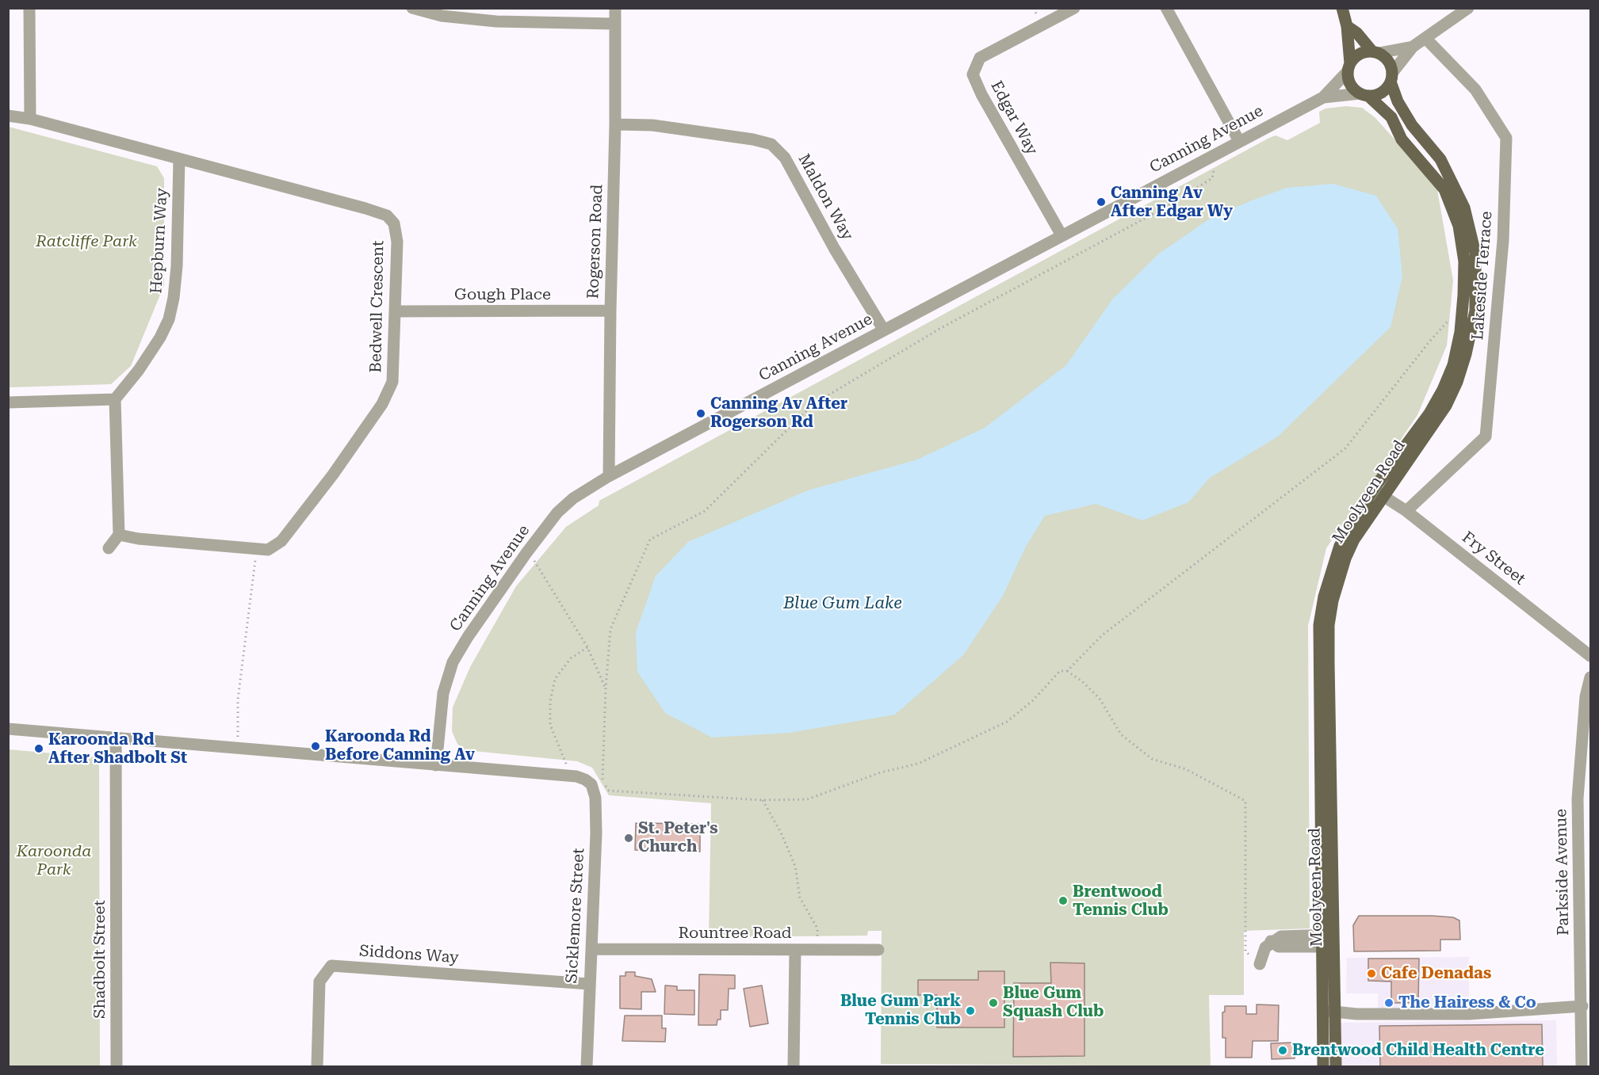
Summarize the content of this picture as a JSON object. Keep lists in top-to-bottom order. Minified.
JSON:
{"streets":{"main road":["Canning Avenue","Moolyeen Road"],"street":["Edgar Way","Maldon Way","Hepburn Way","Rogerson Road","Lakeside Terrace","Gough Place","Bedwell Crescent","Fry Street","Parkside Avenue","Sicklemore Street","Rountree Road","Siddons Way","Shadbolt Street"]},"crossings":[["Edgar Way","Canning Avenue"],["Canning Avenue","Maldon Way"],["Canning Avenue","Rogerson Road"],["Canning Avenue","Lakeside Terrace"],["Canning Avenue","Moolyeen Road"],["Canning Avenue","Sicklemore Street"],["Maldon Way","Rogerson Road"],["Hepburn Way","Bedwell Crescent"],["Rogerson Road","Gough Place"],["Lakeside Terrace","Fry Street"],["Gough Place","Bedwell Crescent"],["Moolyeen Road","Fry Street"],["Sicklemore Street","Rountree Road"],["Sicklemore Street","Siddons Way"]],"water":["Blue Gum Lake"],"parks":["Ratcliffe Park","Karoonda Park"],"places":["Canning Av After Edgar Wy","Canning Av After Rogerson Rd","Karoonda Rd Before Canning Av","Karoonda Rd After Shadbolt St","St. Peter's Church","Brentwood Tennis Club","Cafe Denadas","Blue Gum Squash Club","The Hairess & Co","Blue Gum Park Tennis Club","Brentwood Child Health Centre"]}
